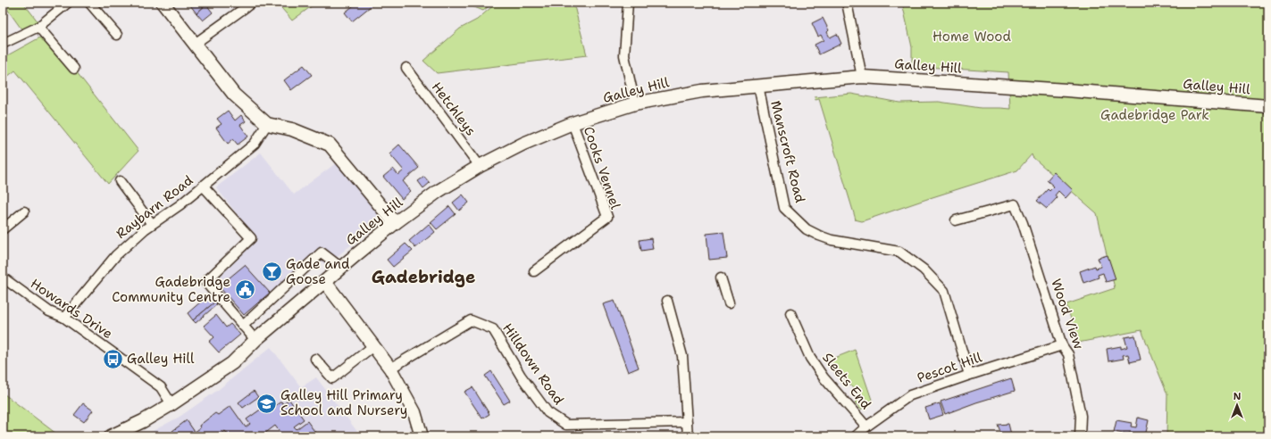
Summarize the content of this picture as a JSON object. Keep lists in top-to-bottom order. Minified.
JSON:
{"streets":{"street":["Galley Hill","Hetchleys","Manscroft Road","Cooks Vennel","Raybarn Road","Howards Drive","Wood View","Hilldown Road","Pescot Hill","Sleets End"]},"crossings":[["Galley Hill","Hetchleys"],["Galley Hill","Manscroft Road"],["Galley Hill","Cooks Vennel"],["Galley Hill","Howards Drive"],["Manscroft Road","Pescot Hill"],["Raybarn Road","Howards Drive"],["Wood View","Pescot Hill"],["Pescot Hill","Sleets End"]],"districts":["Gadebridge"],"parks":["Home Wood","Gadebridge Park"],"places":{"bar":["Gade and Goose"],"public building":["Gadebridge Community Centre"],"bus stop":["Galley Hill"],"school or university":["Galley Hill Primary School and Nursery"]},"north":"top"}
